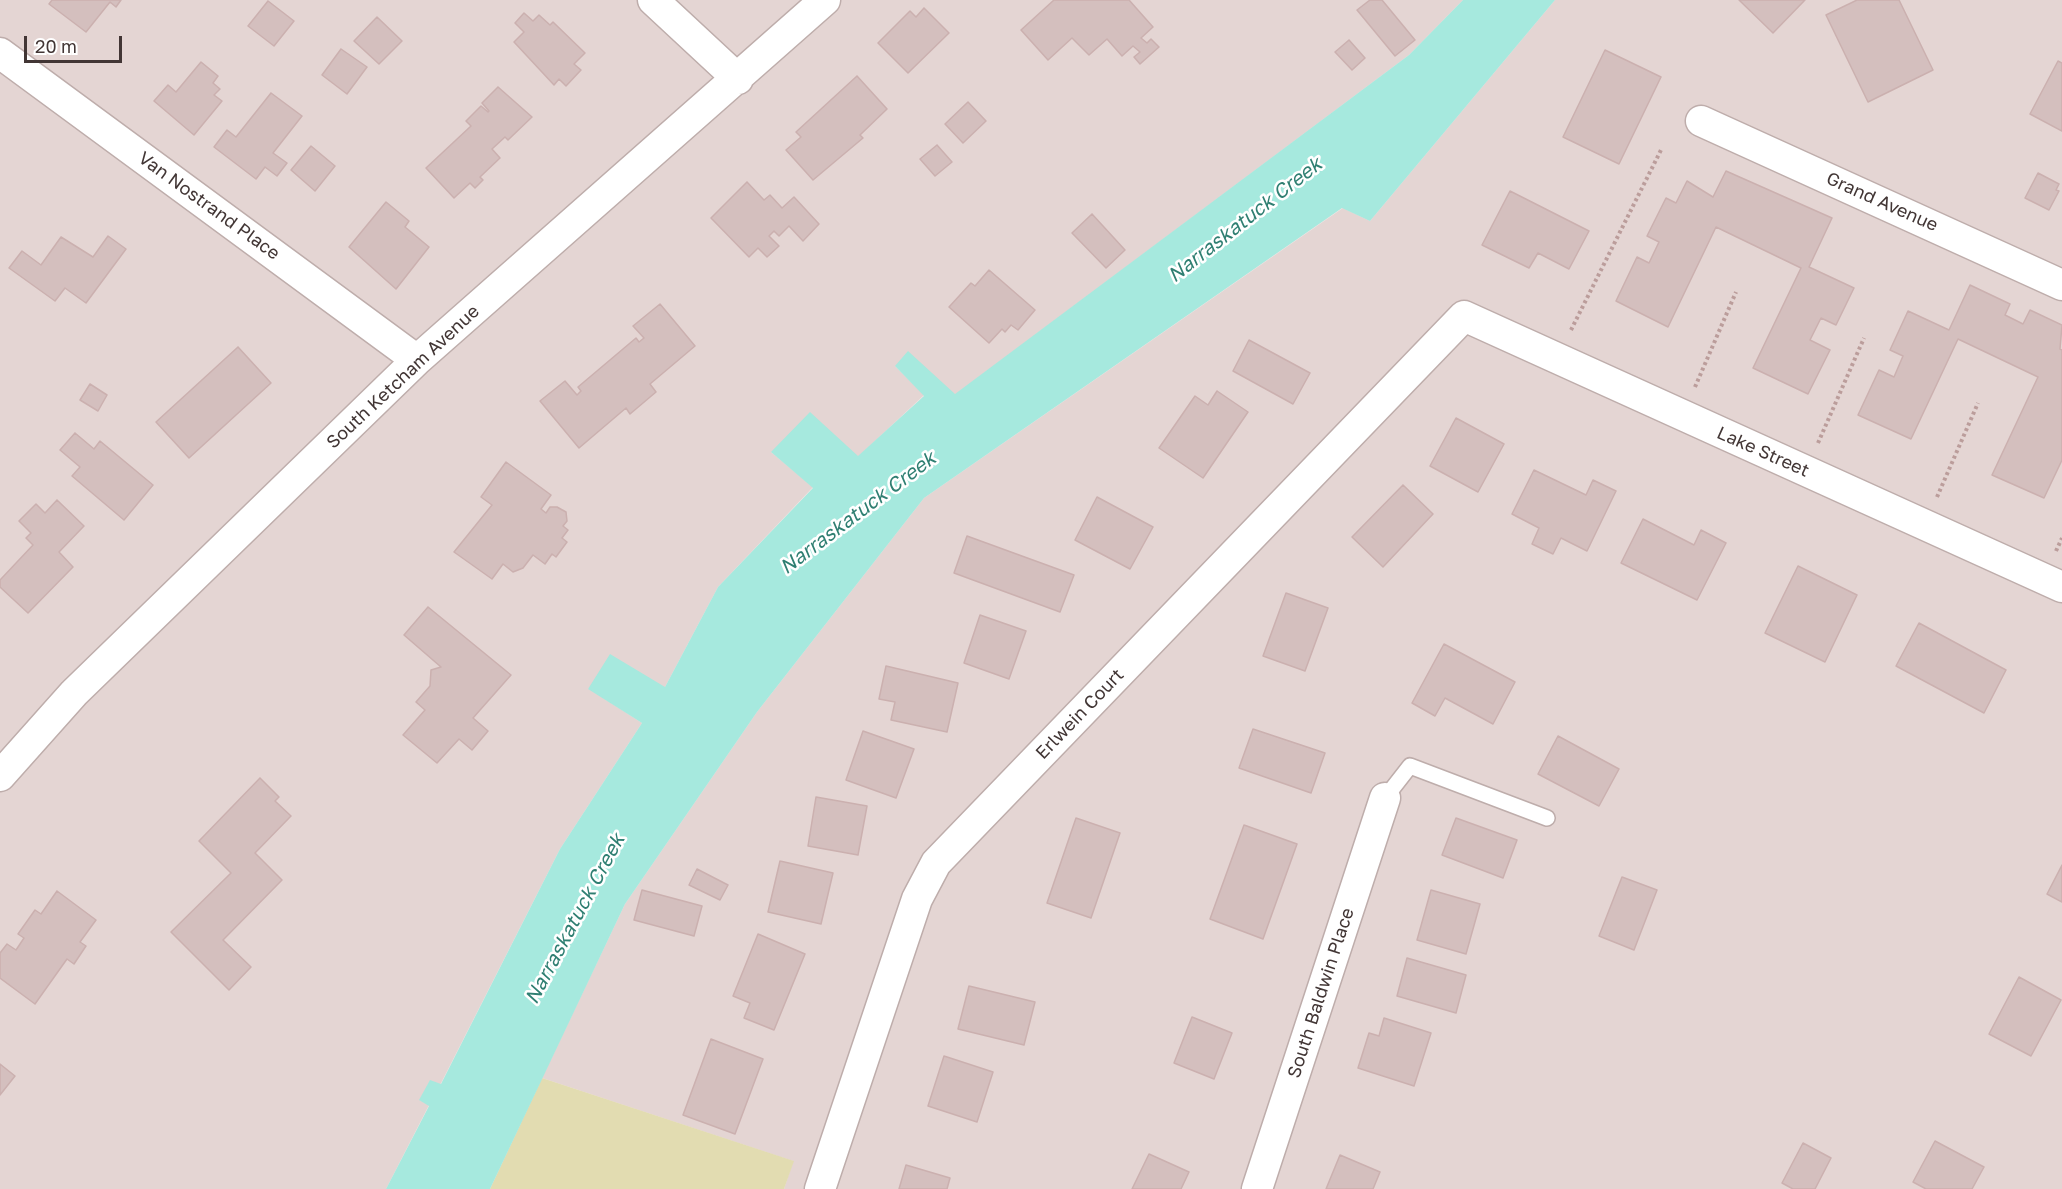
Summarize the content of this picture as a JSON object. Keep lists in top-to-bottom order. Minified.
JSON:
{"streets":{"street":["Grand Avenue","Van Nostrand Place","South Ketcham Avenue","Lake Street","Erlwein Court","South Baldwin Place"]},"crossings":[["Van Nostrand Place","South Ketcham Avenue"],["Lake Street","Erlwein Court"]],"water":["Narraskatuck Creek"],"scale_bar":"20 m"}
